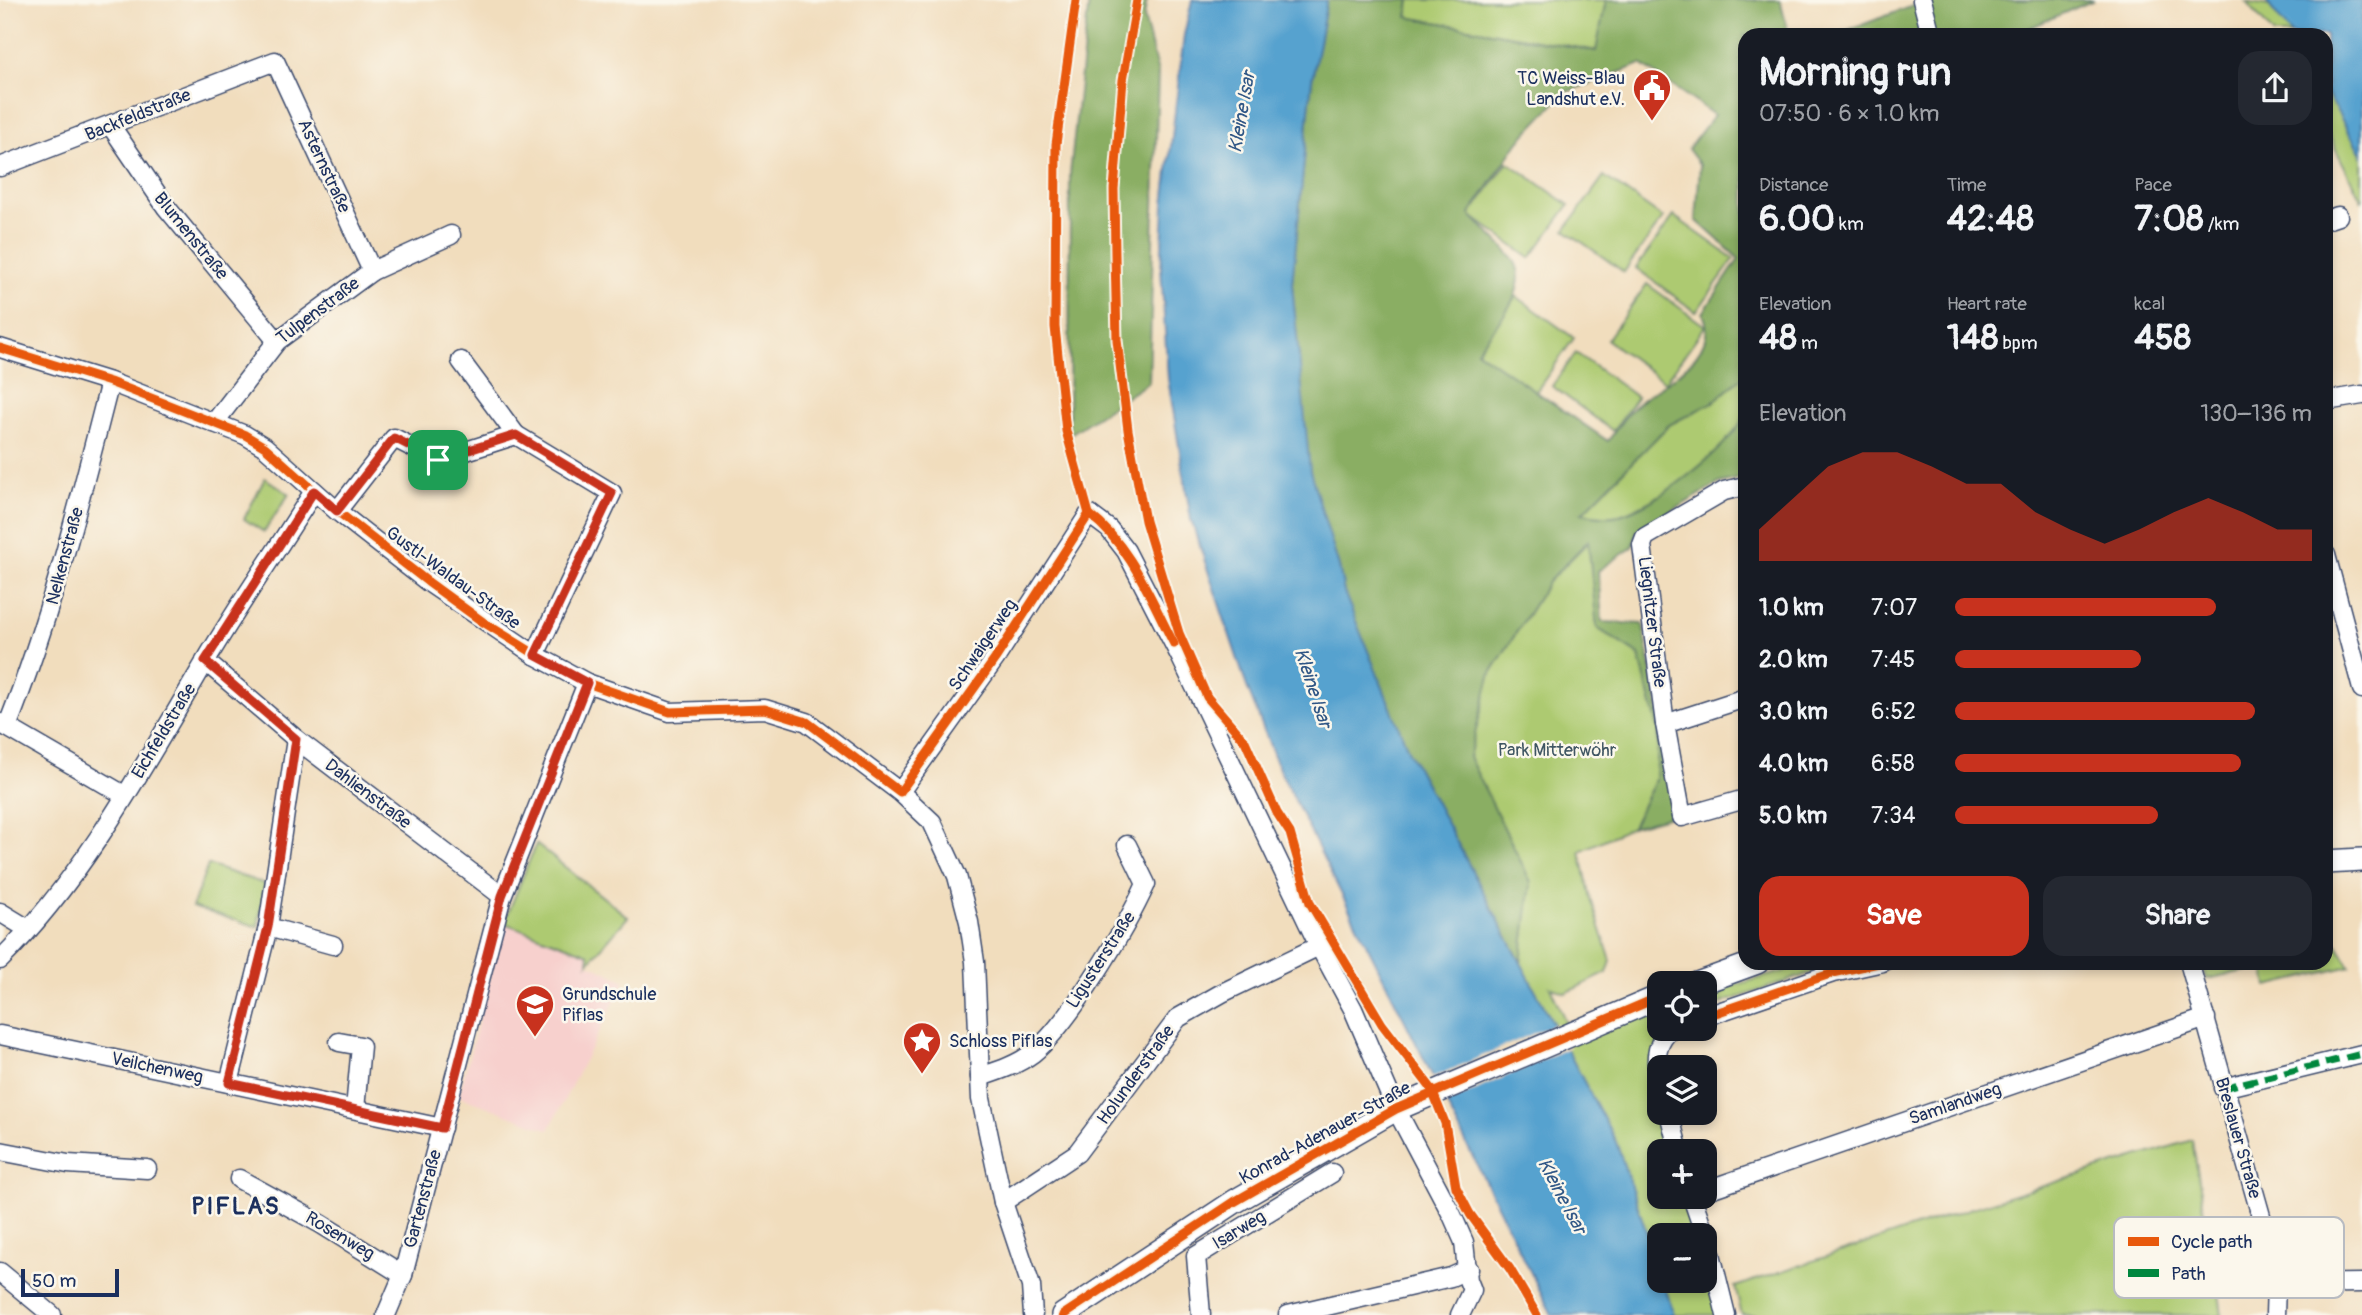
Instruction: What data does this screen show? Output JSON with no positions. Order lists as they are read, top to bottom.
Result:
{
  "streets": {
    "main road": ["Konrad-Adenauer-Straße"],
    "street": [
      "Backfeldstraße",
      "Asternstraße",
      "Blumenstraße",
      "Tulpenstraße",
      "Nelkenstraße",
      "Gustl-Waldau-Straße",
      "Liegnitzer Straße",
      "Schwaigerweg",
      "Eichfeldstraße",
      "Dahlienstraße",
      "Ligusterstraße",
      "Veilchenweg",
      "Holunderstraße",
      "Samlandweg",
      "Breslauer Straße",
      "Gartenstraße",
      "Isarweg",
      "Rosenweg"
    ]
  },
  "crossings": [
    ["Backfeldstraße", "Asternstraße"],
    ["Backfeldstraße", "Blumenstraße"],
    ["Asternstraße", "Tulpenstraße"],
    ["Blumenstraße", "Tulpenstraße"],
    ["Tulpenstraße", "Gustl-Waldau-Straße"],
    ["Nelkenstraße", "Gustl-Waldau-Straße"],
    ["Gustl-Waldau-Straße", "Schwaigerweg"],
    ["Gustl-Waldau-Straße", "Eichfeldstraße"],
    ["Gustl-Waldau-Straße", "Ligusterstraße"],
    ["Gustl-Waldau-Straße", "Holunderstraße"],
    ["Gustl-Waldau-Straße", "Gartenstraße"],
    ["Schwaigerweg", "Holunderstraße"],
    ["Eichfeldstraße", "Dahlienstraße"],
    ["Dahlienstraße", "Gartenstraße"],
    ["Veilchenweg", "Gartenstraße"],
    ["Samlandweg", "Breslauer Straße"],
    ["Gartenstraße", "Rosenweg"]
  ],
  "districts": ["PIFLAS"],
  "water": ["Kleine Isar"],
  "parks": ["Park Mitterwöhr"],
  "places": {
    "public building": ["TC Weiss-Blau Landshut e.V."],
    "school or university": ["Grundschule Piflas"],
    "place": ["Schloss Piflas"]
  },
  "legend": ["Cycle path", "Path"],
  "scale_bar": "50 m",
  "page": {
    "heading": ["Morning run", "07:50 · 6 × 1.0 km"],
    "stats": [
      ["Distance", "6.00 km"],
      ["Time", "42:48"],
      ["Pace", "7:08 /km"],
      ["Elevation", "48 m"],
      ["Heart rate", "148 bpm"],
      ["kcal", "458"]
    ],
    "chart": ["Elevation", "130–136 m"],
    "list": [
      {
        "name": "1.0 km",
        "note": "7:07"
      },
      {
        "name": "2.0 km",
        "note": "7:45"
      },
      {
        "name": "3.0 km",
        "note": "6:52"
      },
      {
        "name": "4.0 km",
        "note": "6:58"
      },
      {
        "name": "5.0 km",
        "note": "7:34"
      }
    ],
    "buttons": ["Save", "Share"],
    "map_buttons": ["+", "−"],
    "scale": "50 m"
  }
}
